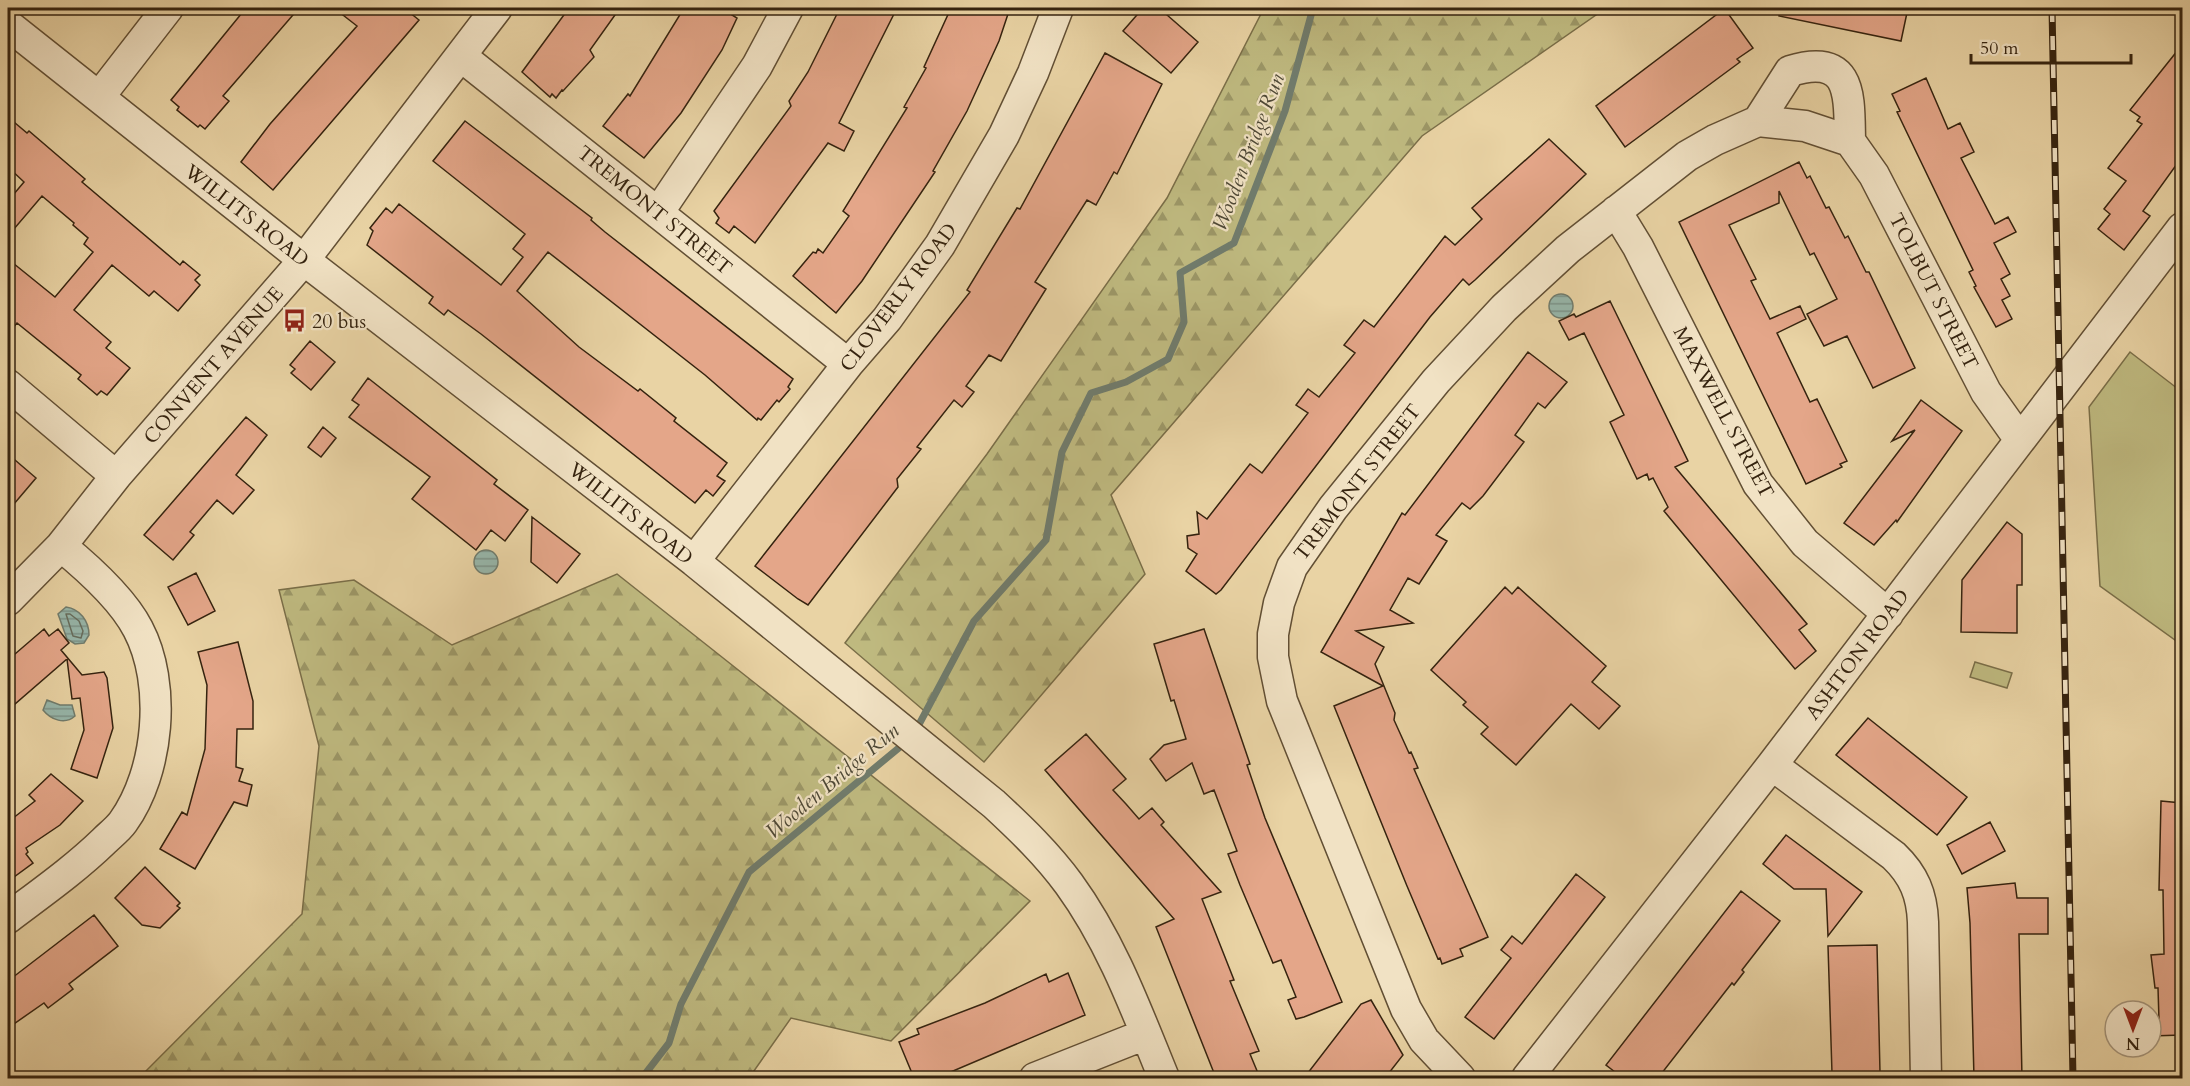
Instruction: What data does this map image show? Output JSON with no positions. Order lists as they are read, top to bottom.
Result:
{
  "streets": {
    "street": [
      "TREMONT STREET",
      "WILLITS ROAD",
      "TOLBUT STREET",
      "CLOVERLY ROAD",
      "CONVENT AVENUE",
      "MAXWELL STREET",
      "ASHTON ROAD"
    ]
  },
  "crossings": [
    ["TREMONT STREET", "CLOVERLY ROAD"],
    ["TREMONT STREET", "CONVENT AVENUE"],
    ["TREMONT STREET", "MAXWELL STREET"],
    ["WILLITS ROAD", "CLOVERLY ROAD"],
    ["WILLITS ROAD", "CONVENT AVENUE"],
    ["TOLBUT STREET", "ASHTON ROAD"],
    ["MAXWELL STREET", "ASHTON ROAD"]
  ],
  "water": ["Wooden Bridge Run"],
  "places": {
    "bus stop": ["20 bus"]
  },
  "scale_bar": "50 m",
  "north": "bottom"
}
